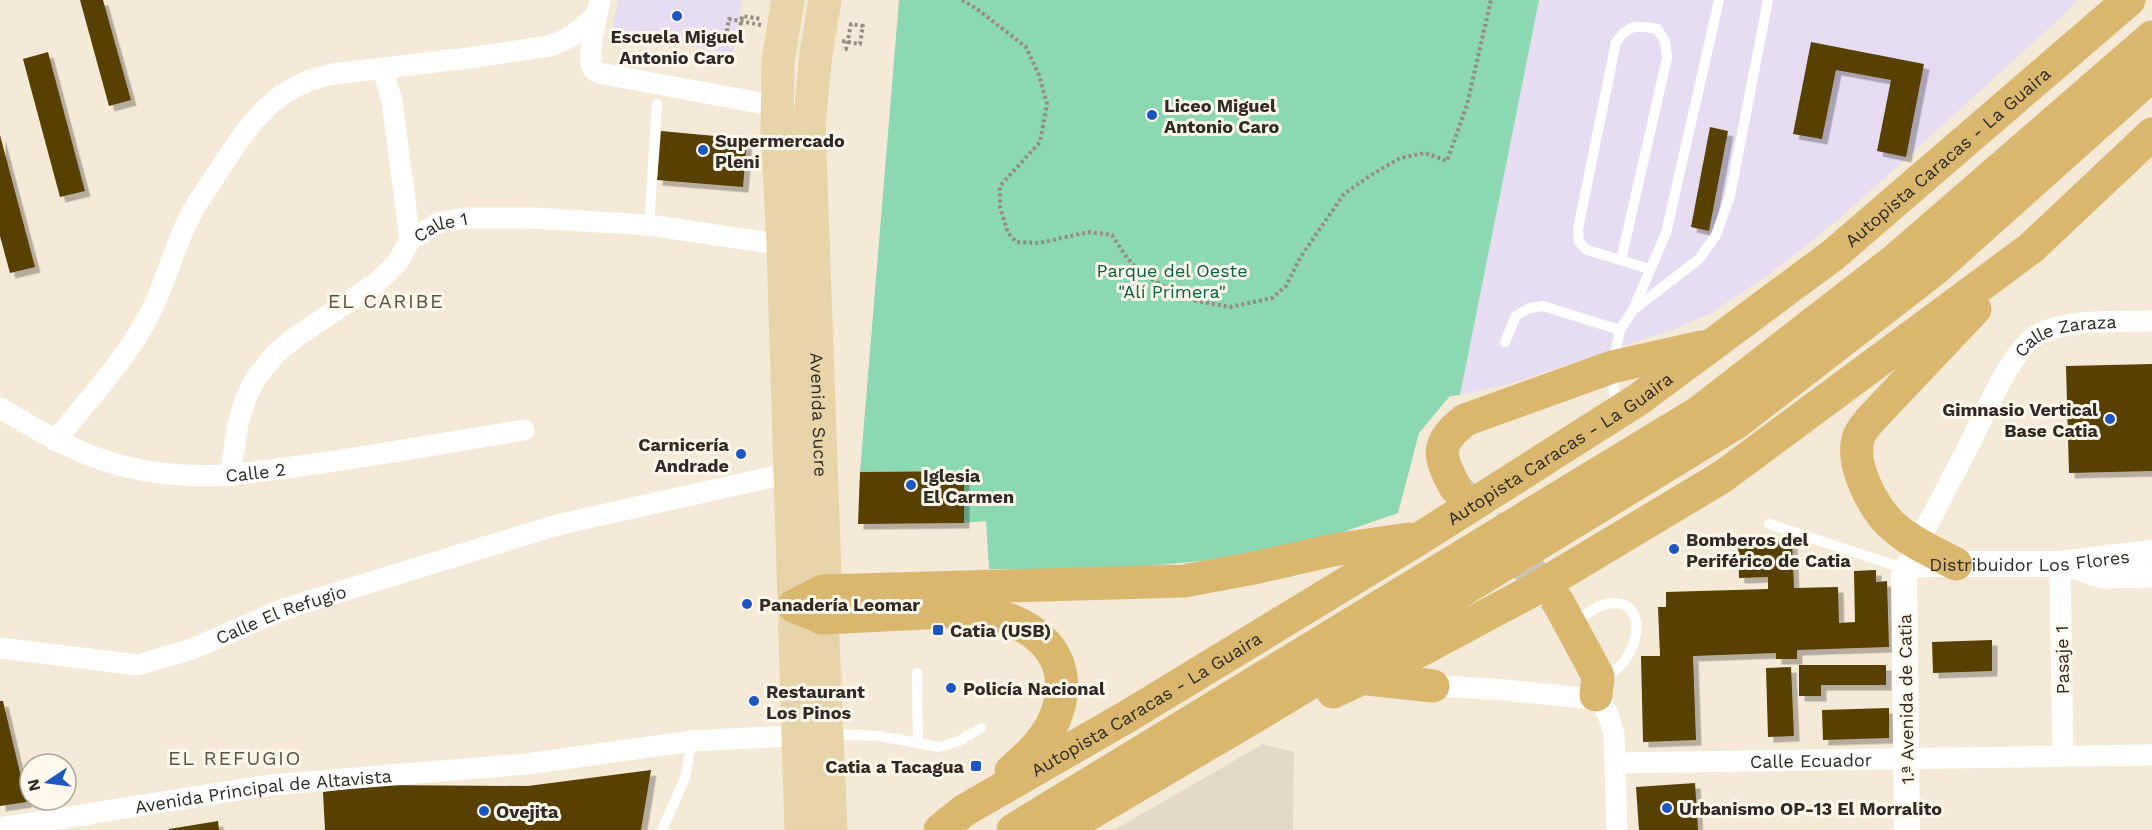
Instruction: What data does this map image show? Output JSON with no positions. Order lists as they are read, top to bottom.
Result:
{
  "streets": {
    "highway": ["Autopista Caracas - La Guaira"],
    "main road": ["Avenida Sucre"],
    "street": [
      "Calle 1",
      "Calle Zaraza",
      "Calle 2",
      "Distribuidor Los Flores",
      "Calle El Refugio",
      "Pasaje 1",
      "1.ª Avenida de Catia",
      "Calle Ecuador",
      "Avenida Principal de Altavista"
    ]
  },
  "crossings": [
    ["Calle 1", "Avenida Sucre"],
    ["Calle 1", "Calle 2"],
    ["Calle Zaraza", "1.ª Avenida de Catia"],
    ["Avenida Sucre", "Calle El Refugio"],
    ["Avenida Sucre", "Avenida Principal de Altavista"],
    ["Distribuidor Los Flores", "Pasaje 1"],
    ["Pasaje 1", "Calle Ecuador"],
    ["1.ª Avenida de Catia", "Calle Ecuador"]
  ],
  "districts": ["EL CARIBE", "EL REFUGIO"],
  "parks": ["Parque del Oeste \"Alí Primera\""],
  "places": {
    "other": [
      "Escuela Miguel Antonio Caro",
      "Liceo Miguel Antonio Caro",
      "Supermercado Pleni",
      "Gimnasio Vertical Base Catia",
      "Carnicería Andrade",
      "Iglesia El Carmen",
      "Bomberos del Periférico de Catia",
      "Panadería Leomar",
      "Policía Nacional",
      "Restaurant Los Pinos",
      "Urbanismo OP-13 El Morralito",
      "Ovejita"
    ],
    "transit": ["Catia (USB)", "Catia a Tacagua"]
  },
  "north": "left"
}
